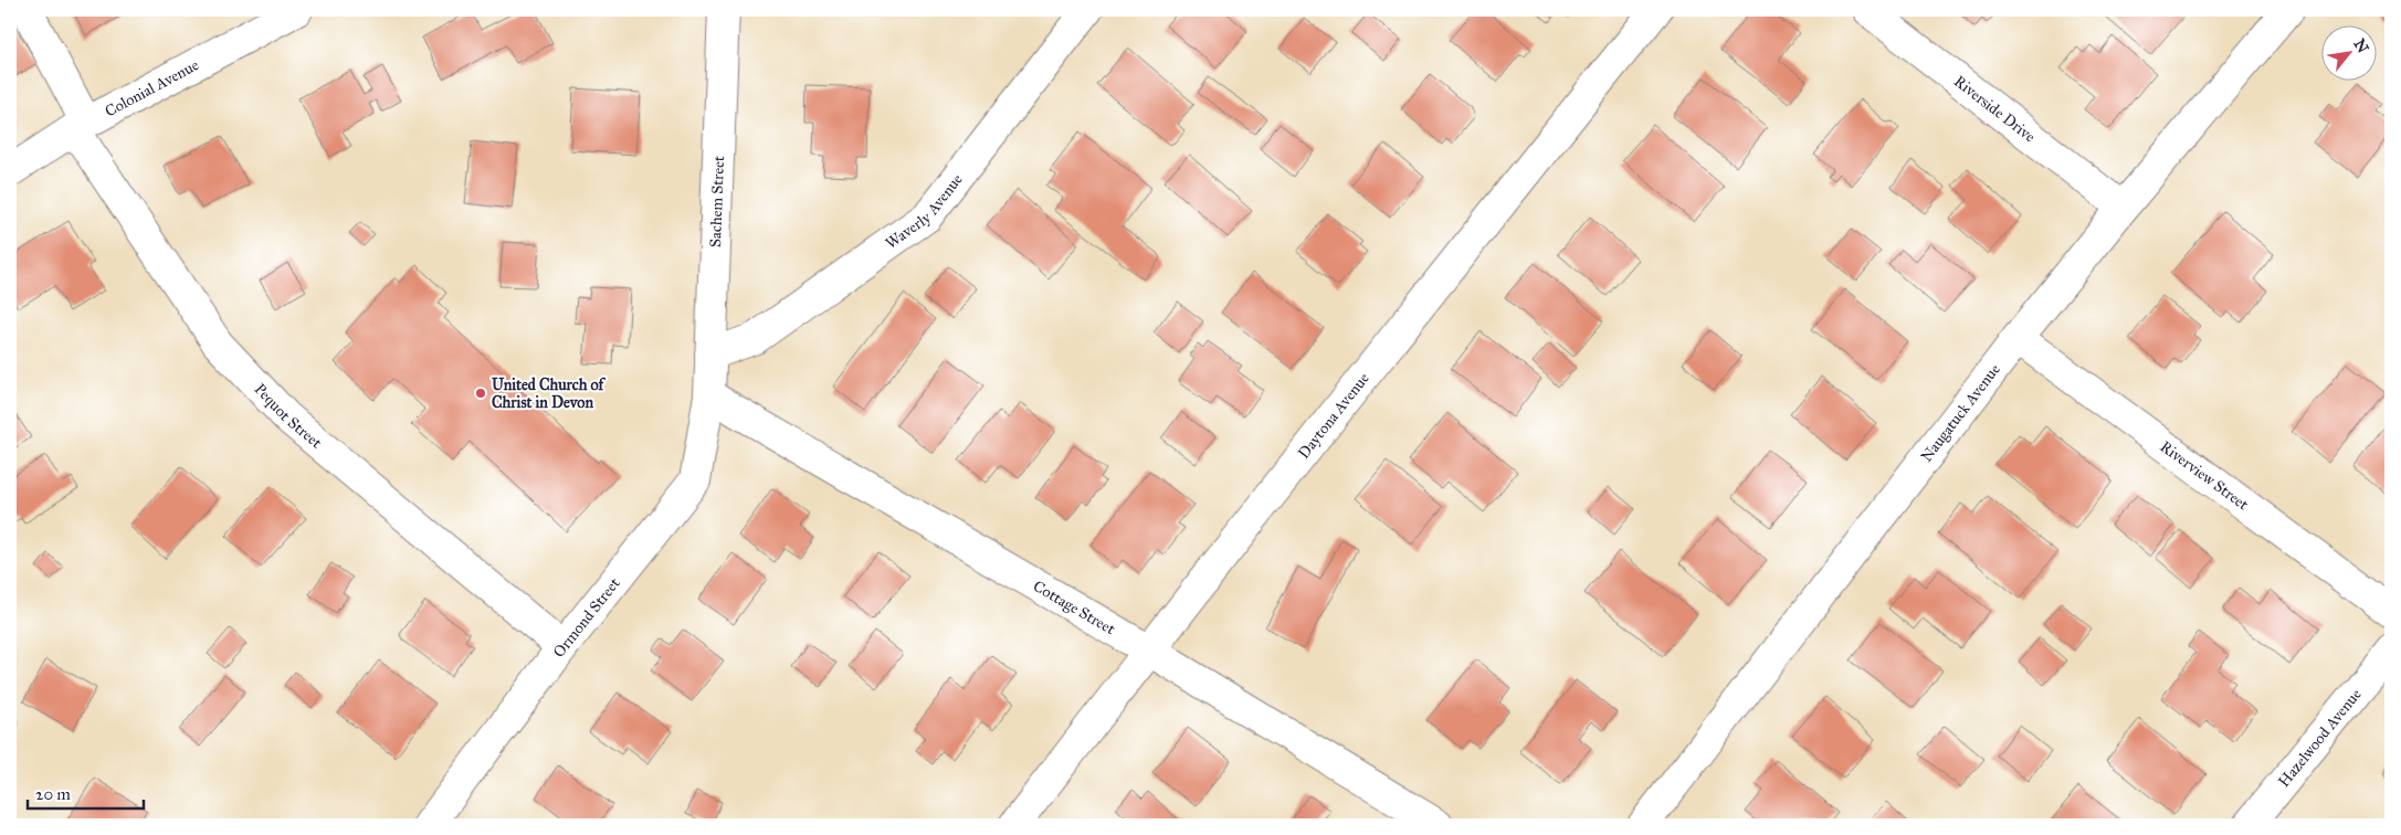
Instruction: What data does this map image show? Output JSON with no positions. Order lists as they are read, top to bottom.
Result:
{
  "streets": {
    "street": [
      "Colonial Avenue",
      "Riverside Drive",
      "Sachem Street",
      "Waverly Avenue",
      "Naugatuck Avenue",
      "Pequot Street",
      "Daytona Avenue",
      "Riverview Street",
      "Cottage Street",
      "Ormond Street",
      "Hazelwood Avenue"
    ]
  },
  "crossings": [
    ["Colonial Avenue", "Pequot Street"],
    ["Riverside Drive", "Naugatuck Avenue"],
    ["Sachem Street", "Waverly Avenue"],
    ["Sachem Street", "Cottage Street"],
    ["Sachem Street", "Ormond Street"],
    ["Naugatuck Avenue", "Riverview Street"],
    ["Pequot Street", "Ormond Street"],
    ["Daytona Avenue", "Cottage Street"],
    ["Cottage Street", "Ormond Street"]
  ],
  "places": ["United Church of Christ in Devon"],
  "scale_bar": "20 m",
  "north": "top right"
}
